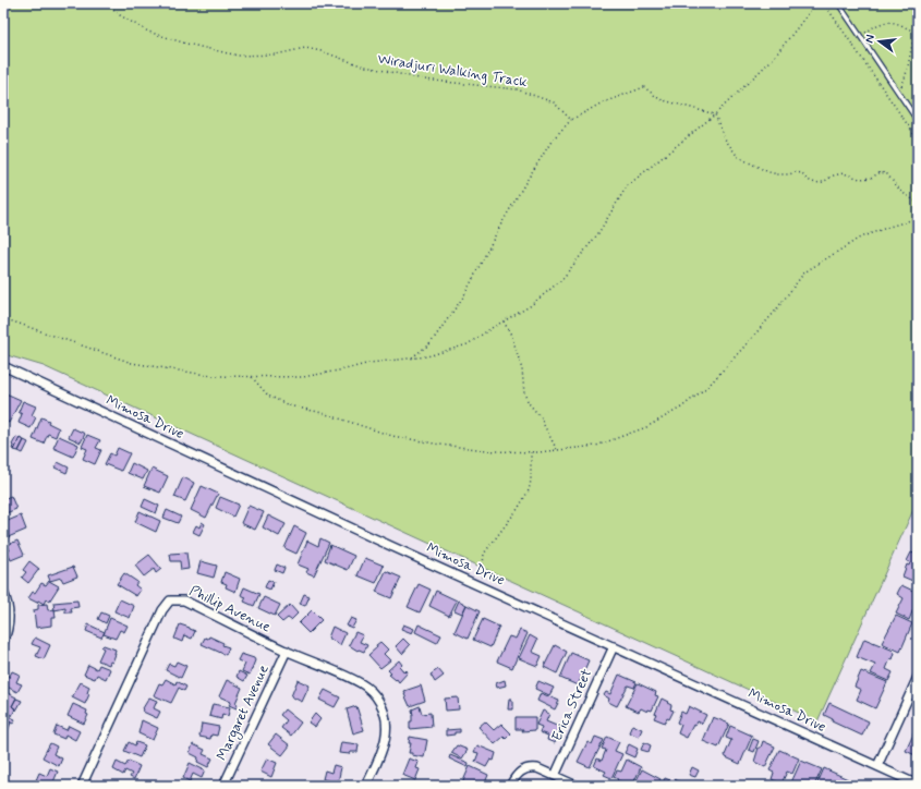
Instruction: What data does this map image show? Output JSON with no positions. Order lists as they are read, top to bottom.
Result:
{
  "streets": {
    "street": [
      "Mimosa Drive",
      "Phillip Avenue",
      "Erica Street",
      "Margaret Avenue"
    ],
    "path": ["Wiradjuri Walking Track"]
  },
  "crossings": [
    ["Mimosa Drive", "Erica Street"],
    ["Phillip Avenue", "Margaret Avenue"]
  ],
  "north": "left"
}
